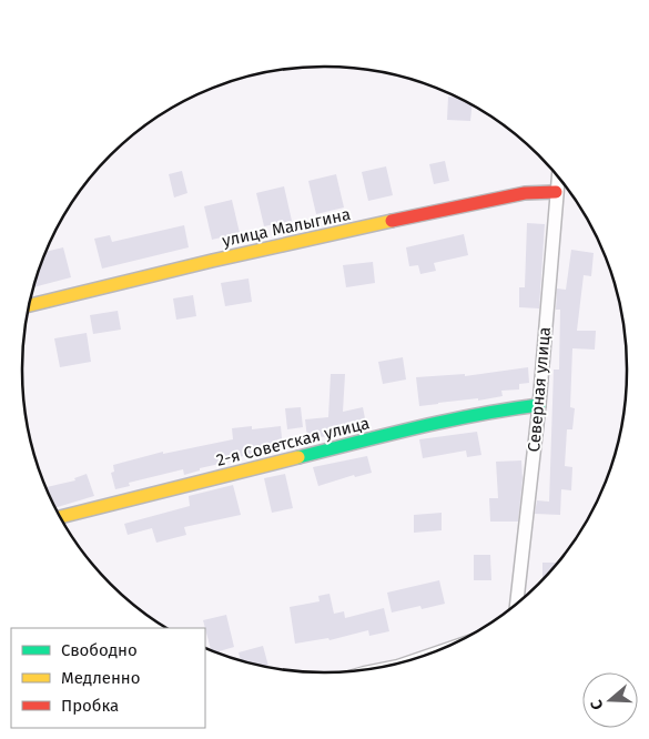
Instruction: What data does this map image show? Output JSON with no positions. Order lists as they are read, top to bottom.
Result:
{
  "streets": {
    "street": ["улица Малыгина", "Северная улица", "2-я Советская улица"]
  },
  "crossings": [
    ["улица Малыгина", "Северная улица"],
    ["Северная улица", "2-я Советская улица"]
  ],
  "legend": ["Свободно", "Медленно", "Пробка"],
  "north": "left"
}
